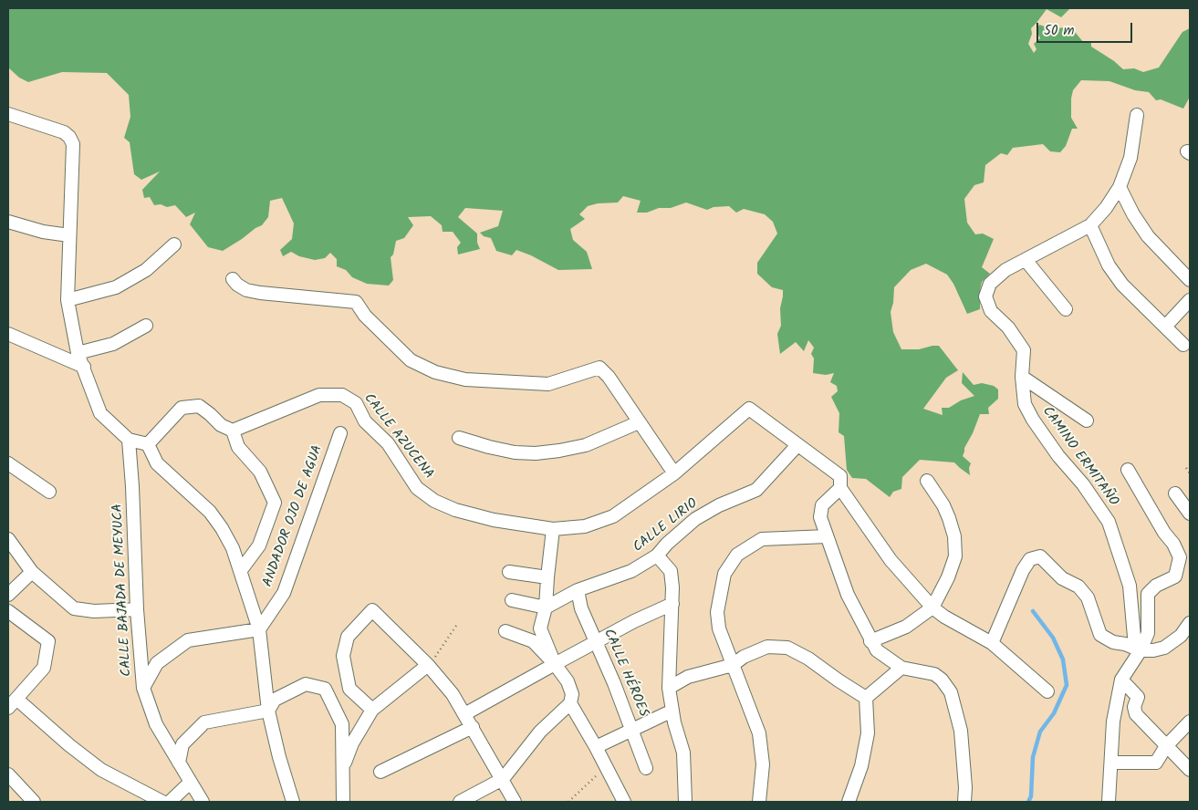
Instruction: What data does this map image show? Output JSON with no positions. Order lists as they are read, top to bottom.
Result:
{
  "streets": {
    "street": [
      "CALLE AZUCENA",
      "CAMINO ERMITAÑO",
      "ANDADOR OJO DE AGUA",
      "CALLE LIRIO",
      "CALLE BAJADA DE MEYUCA",
      "CALLE HÉROES"
    ]
  },
  "crossings": [
    ["CALLE AZUCENA", "CALLE LIRIO"],
    ["CALLE LIRIO", "CALLE HÉROES"]
  ],
  "scale_bar": "50 m"
}
